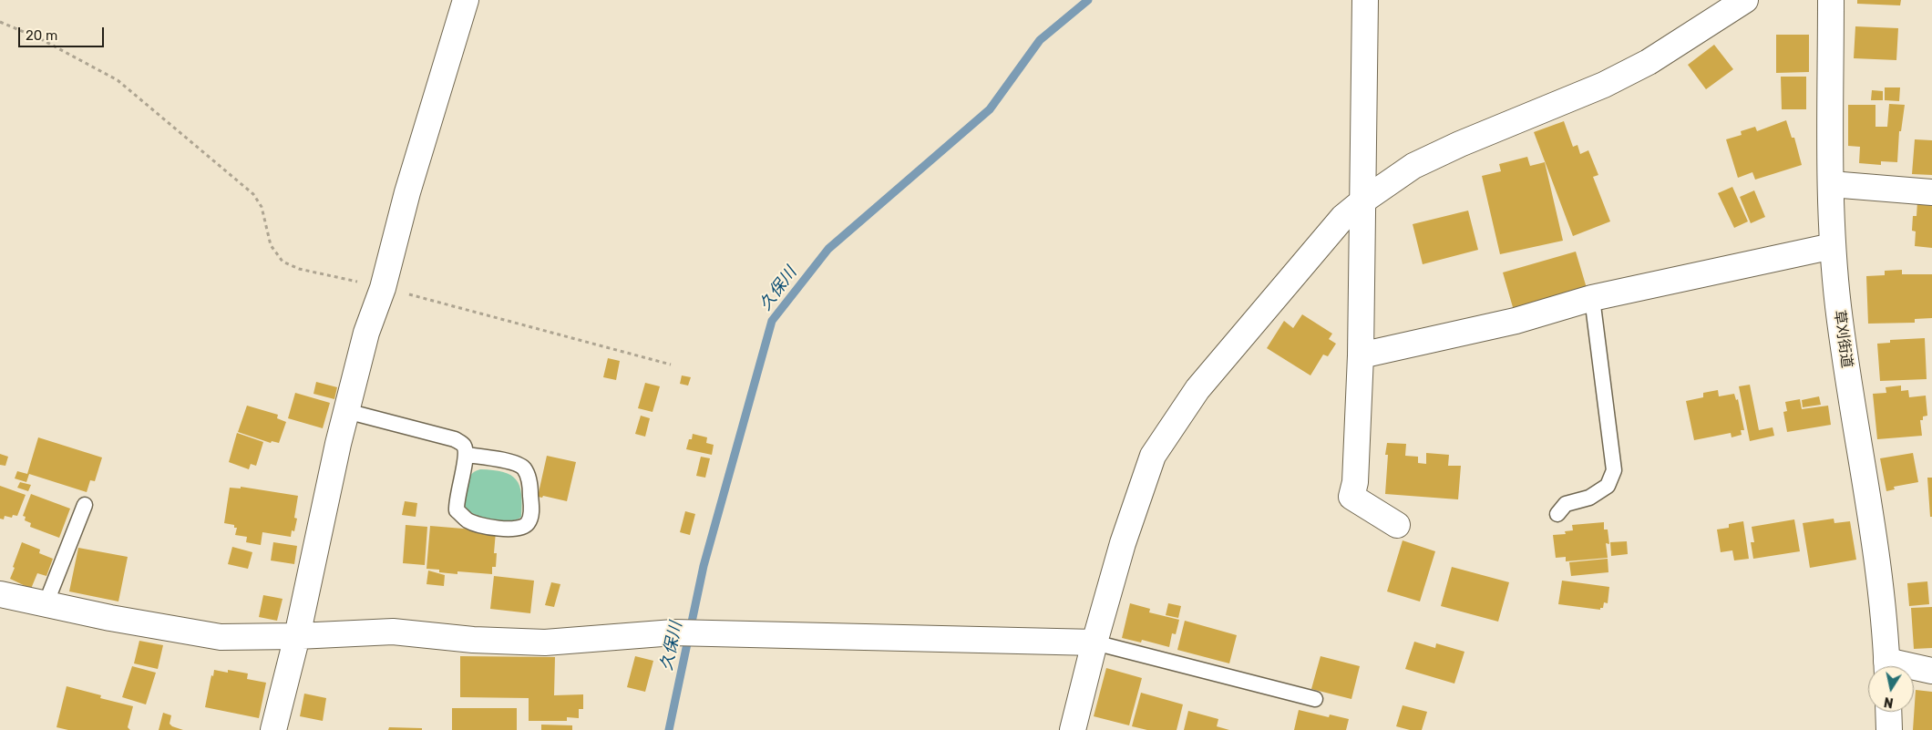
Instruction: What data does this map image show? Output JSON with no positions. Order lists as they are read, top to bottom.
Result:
{
  "streets": {
    "street": ["草刈街道"]
  },
  "water": ["久保川"],
  "scale_bar": "20 m",
  "north": "bottom"
}
